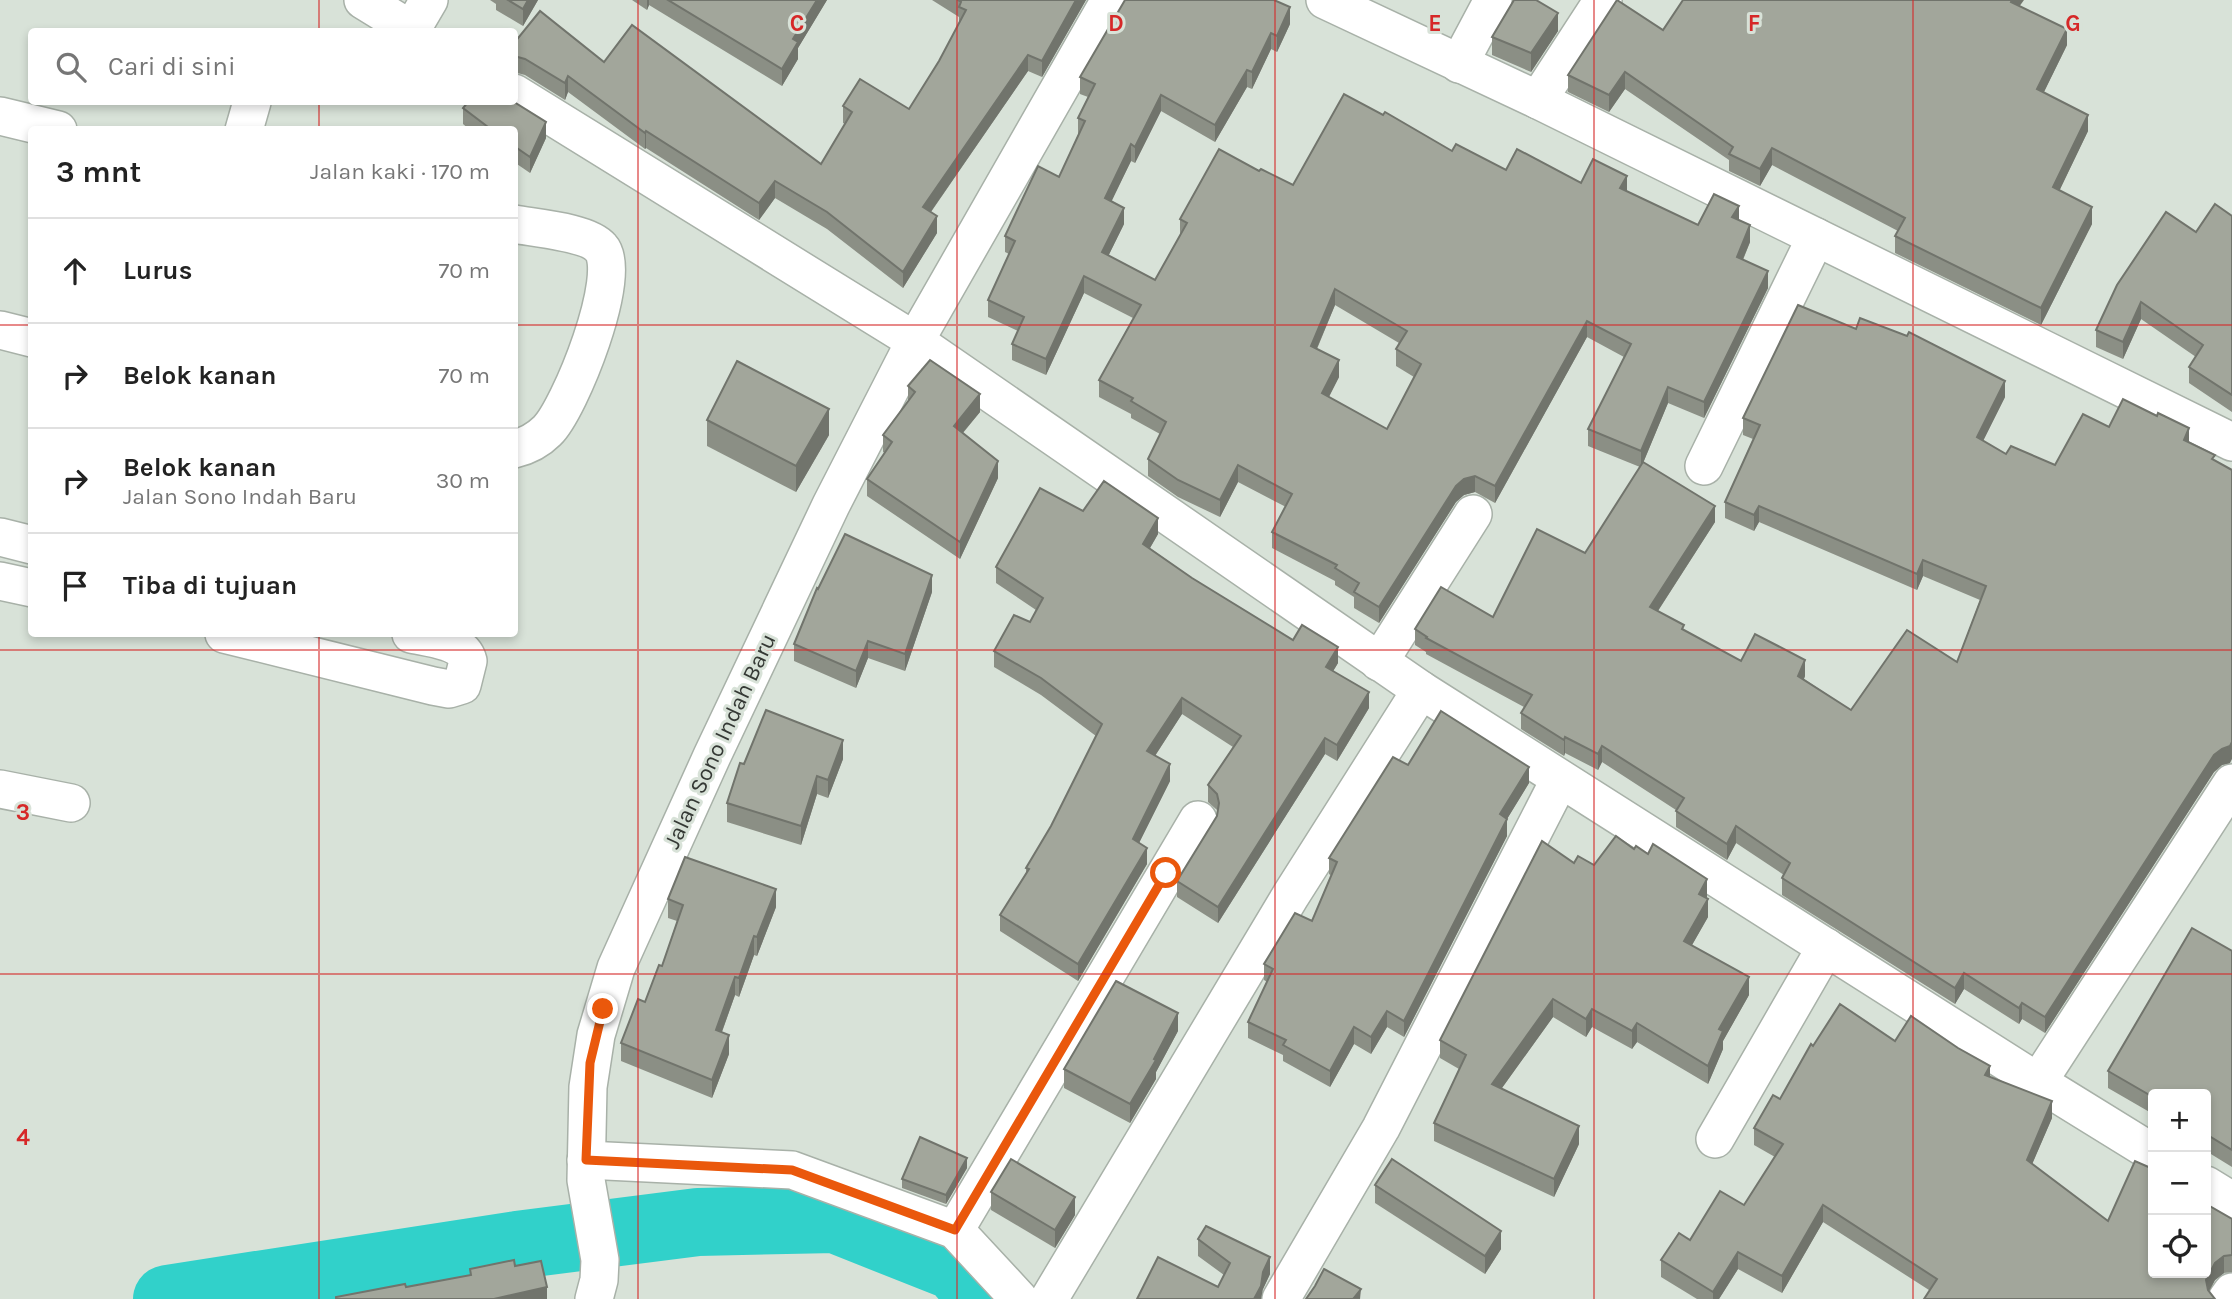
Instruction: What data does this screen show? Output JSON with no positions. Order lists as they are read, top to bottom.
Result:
{
  "streets": {
    "street": ["Jalan Sono Indah Baru"]
  },
  "page": {
    "search": "Cari di sini",
    "heading": ["3 mnt", "Jalan kaki · 170 m"],
    "list": [
      ["Lurus", "70 m"],
      ["Belok kanan", "70 m"],
      ["Belok kanan", "Jalan Sono Indah Baru", "30 m"],
      "Tiba di tujuan"
    ],
    "map_buttons": ["+", "−"]
  },
  "grid": {
    "columns": [
      "C",
      "D",
      "E",
      "F",
      "G"
    ],
    "rows": ["3", "4"]
  }
}
